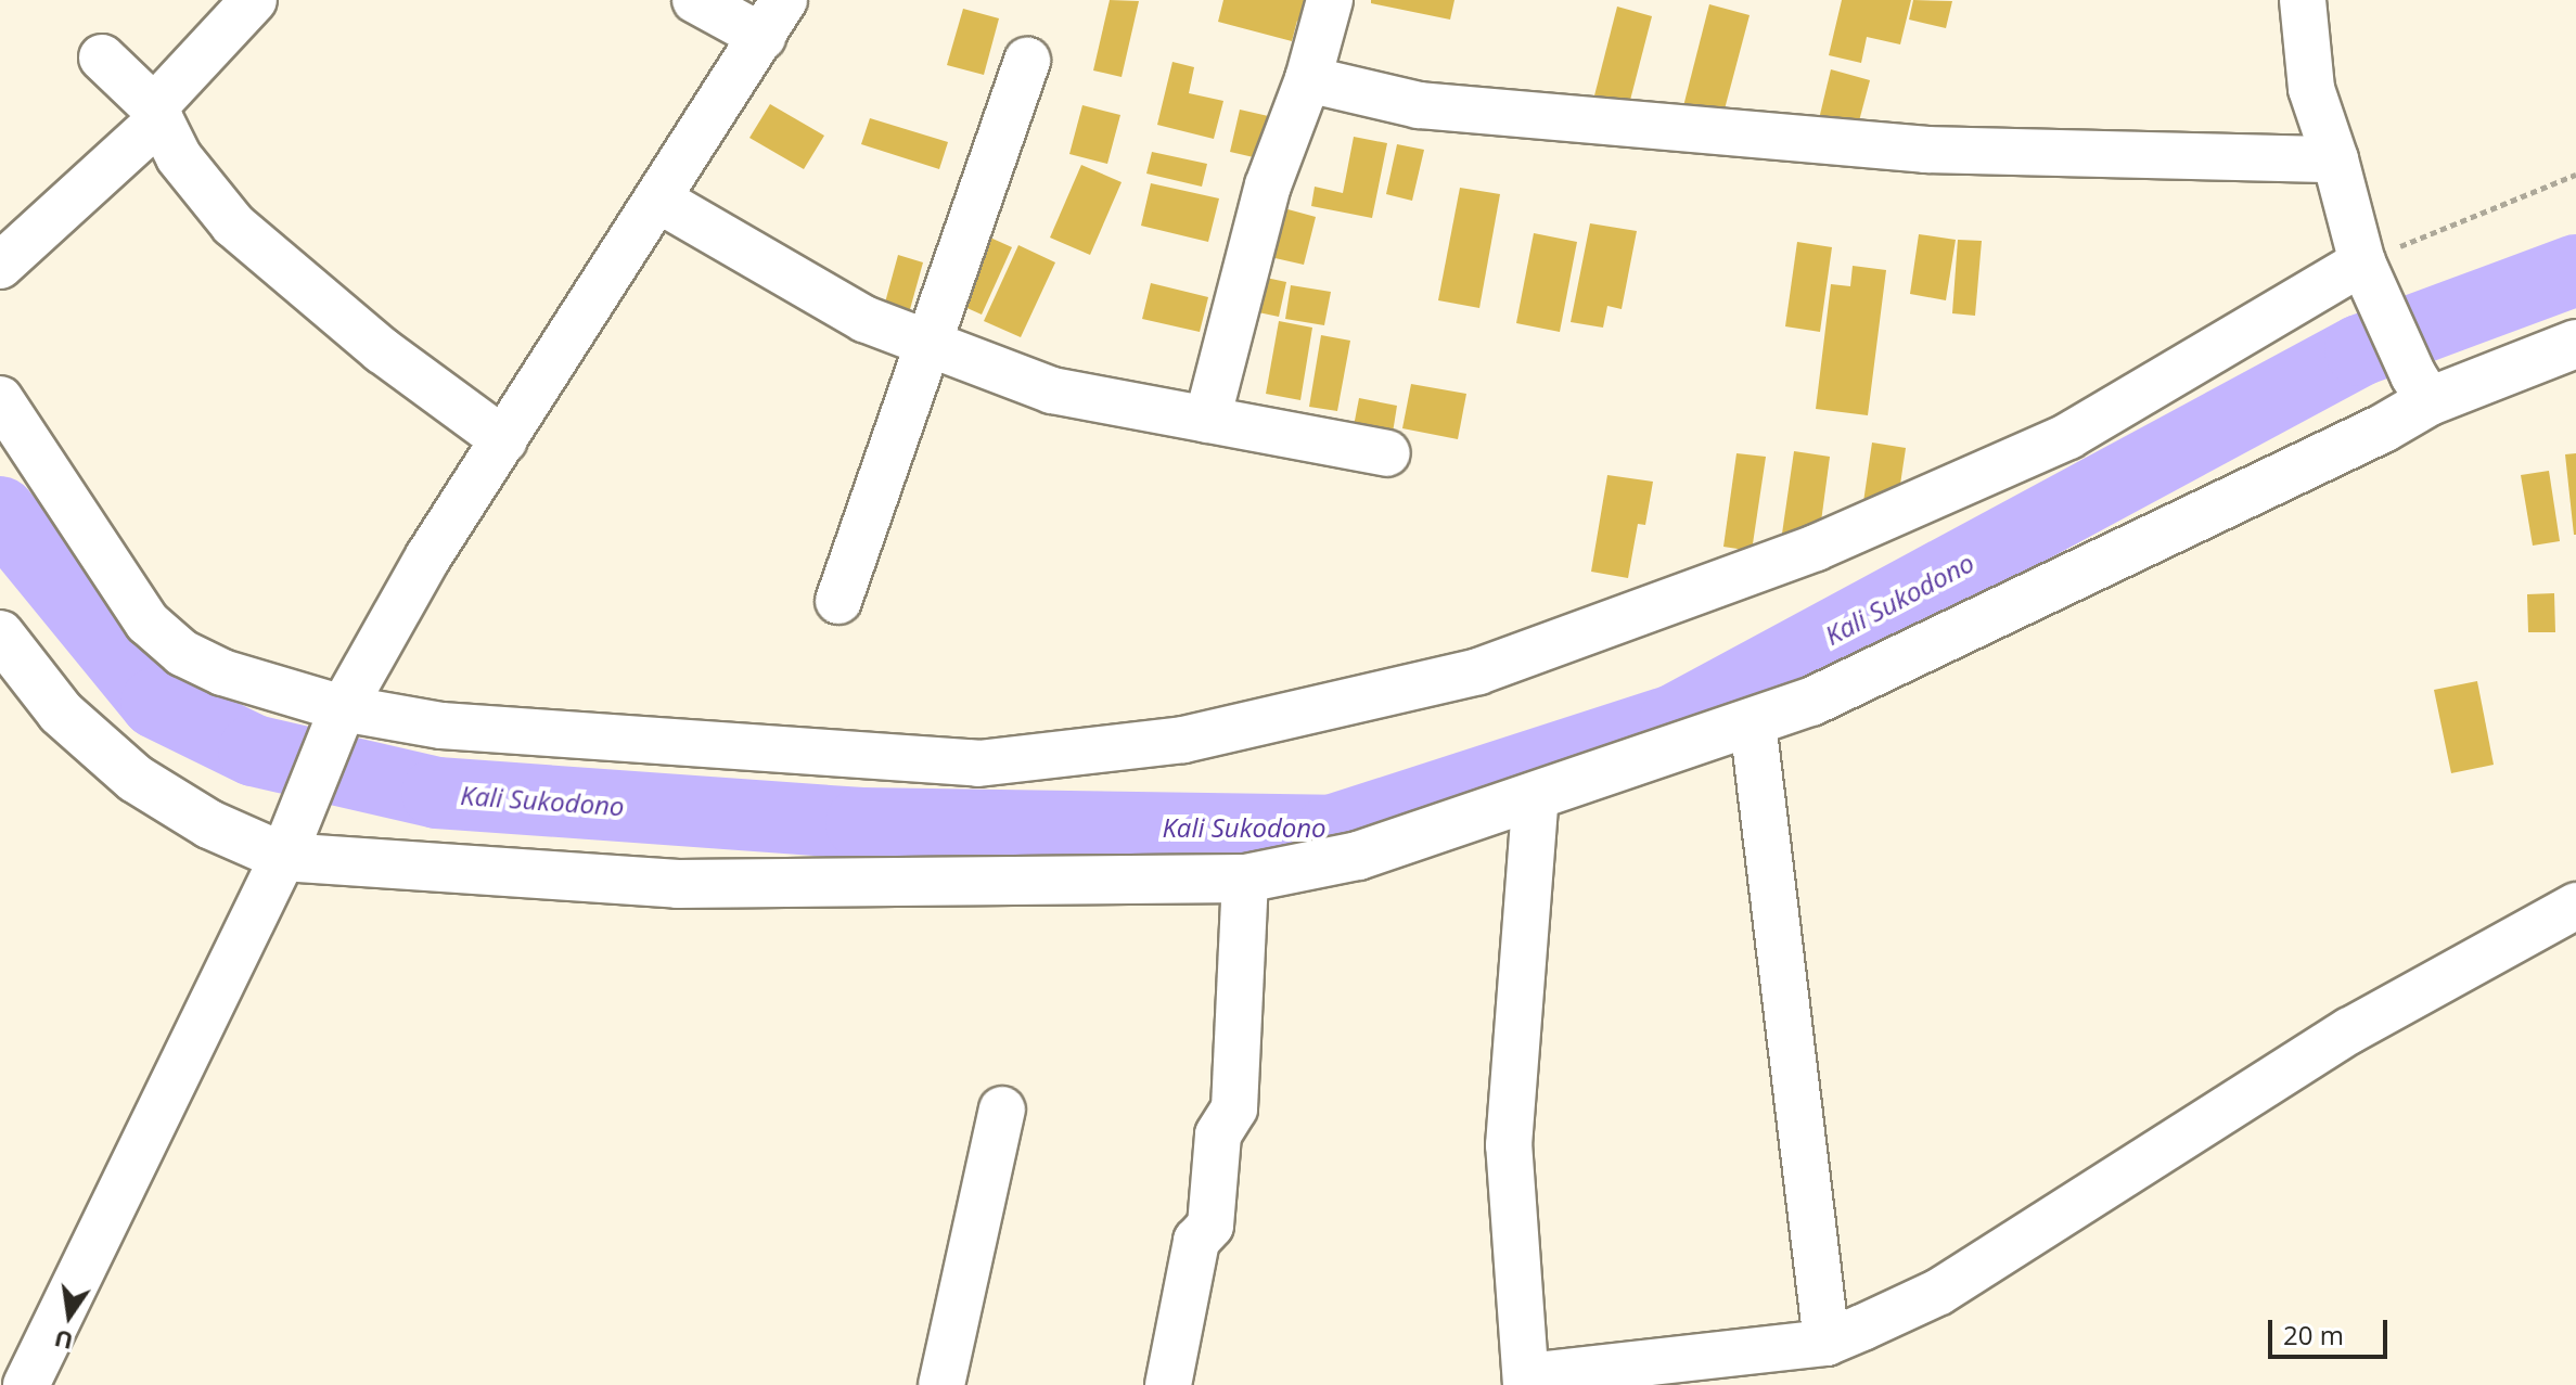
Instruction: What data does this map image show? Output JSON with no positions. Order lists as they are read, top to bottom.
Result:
{
  "water": ["Kali Sukodono"],
  "scale_bar": "20 m",
  "north": "bottom"
}
